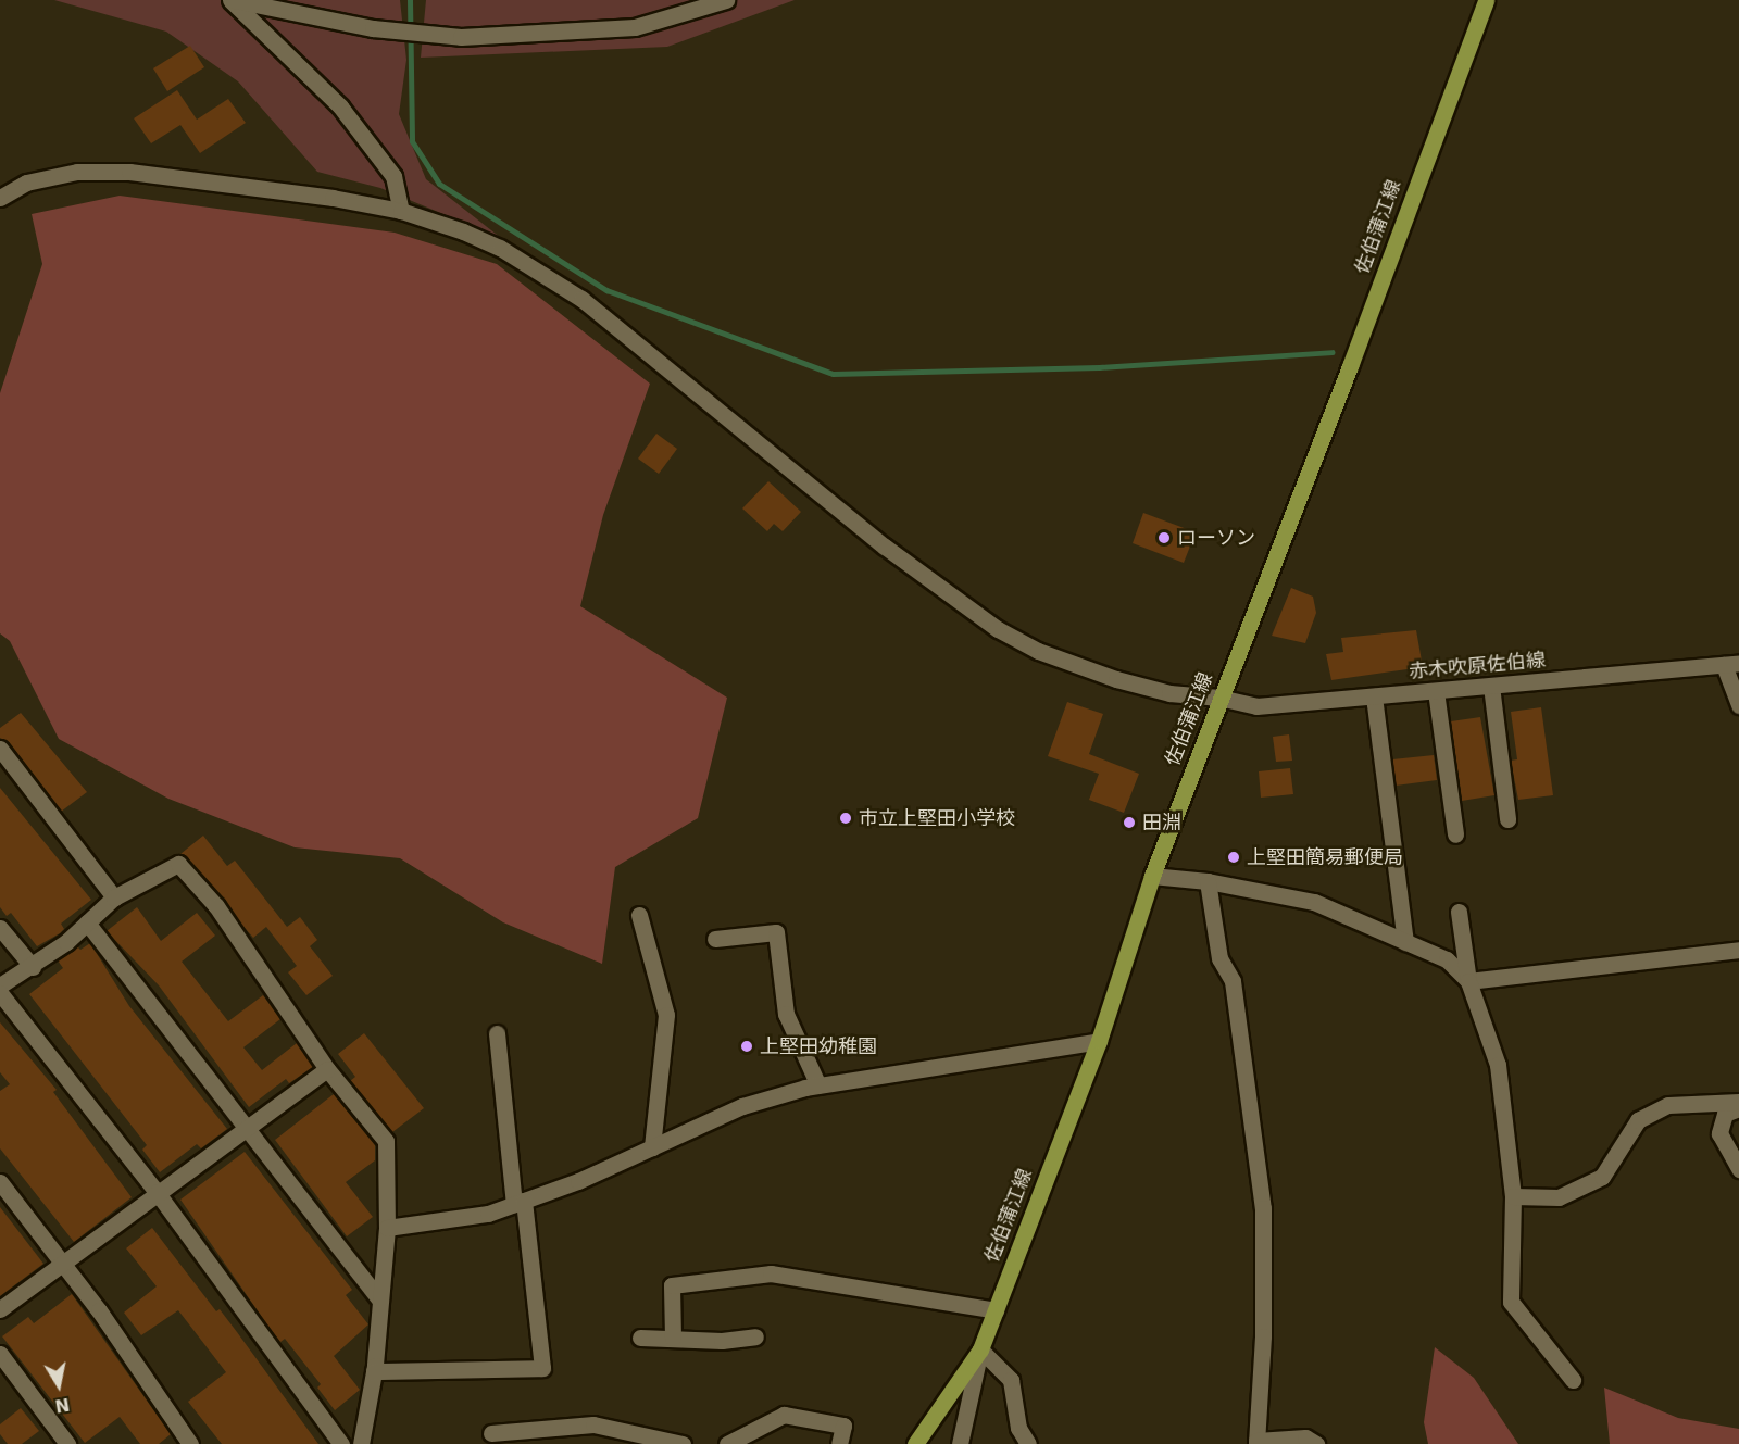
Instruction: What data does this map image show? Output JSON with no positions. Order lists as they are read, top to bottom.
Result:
{
  "streets": {
    "main road": ["佐伯蒲江線"],
    "street": ["赤木吹原佐伯線"]
  },
  "crossings": [
    ["佐伯蒲江線", "赤木吹原佐伯線"]
  ],
  "places": [
    "ローソン",
    "市立上堅田小学校",
    "田淵",
    "上堅田簡易郵便局",
    "上堅田幼稚園"
  ],
  "north": "bottom"
}
